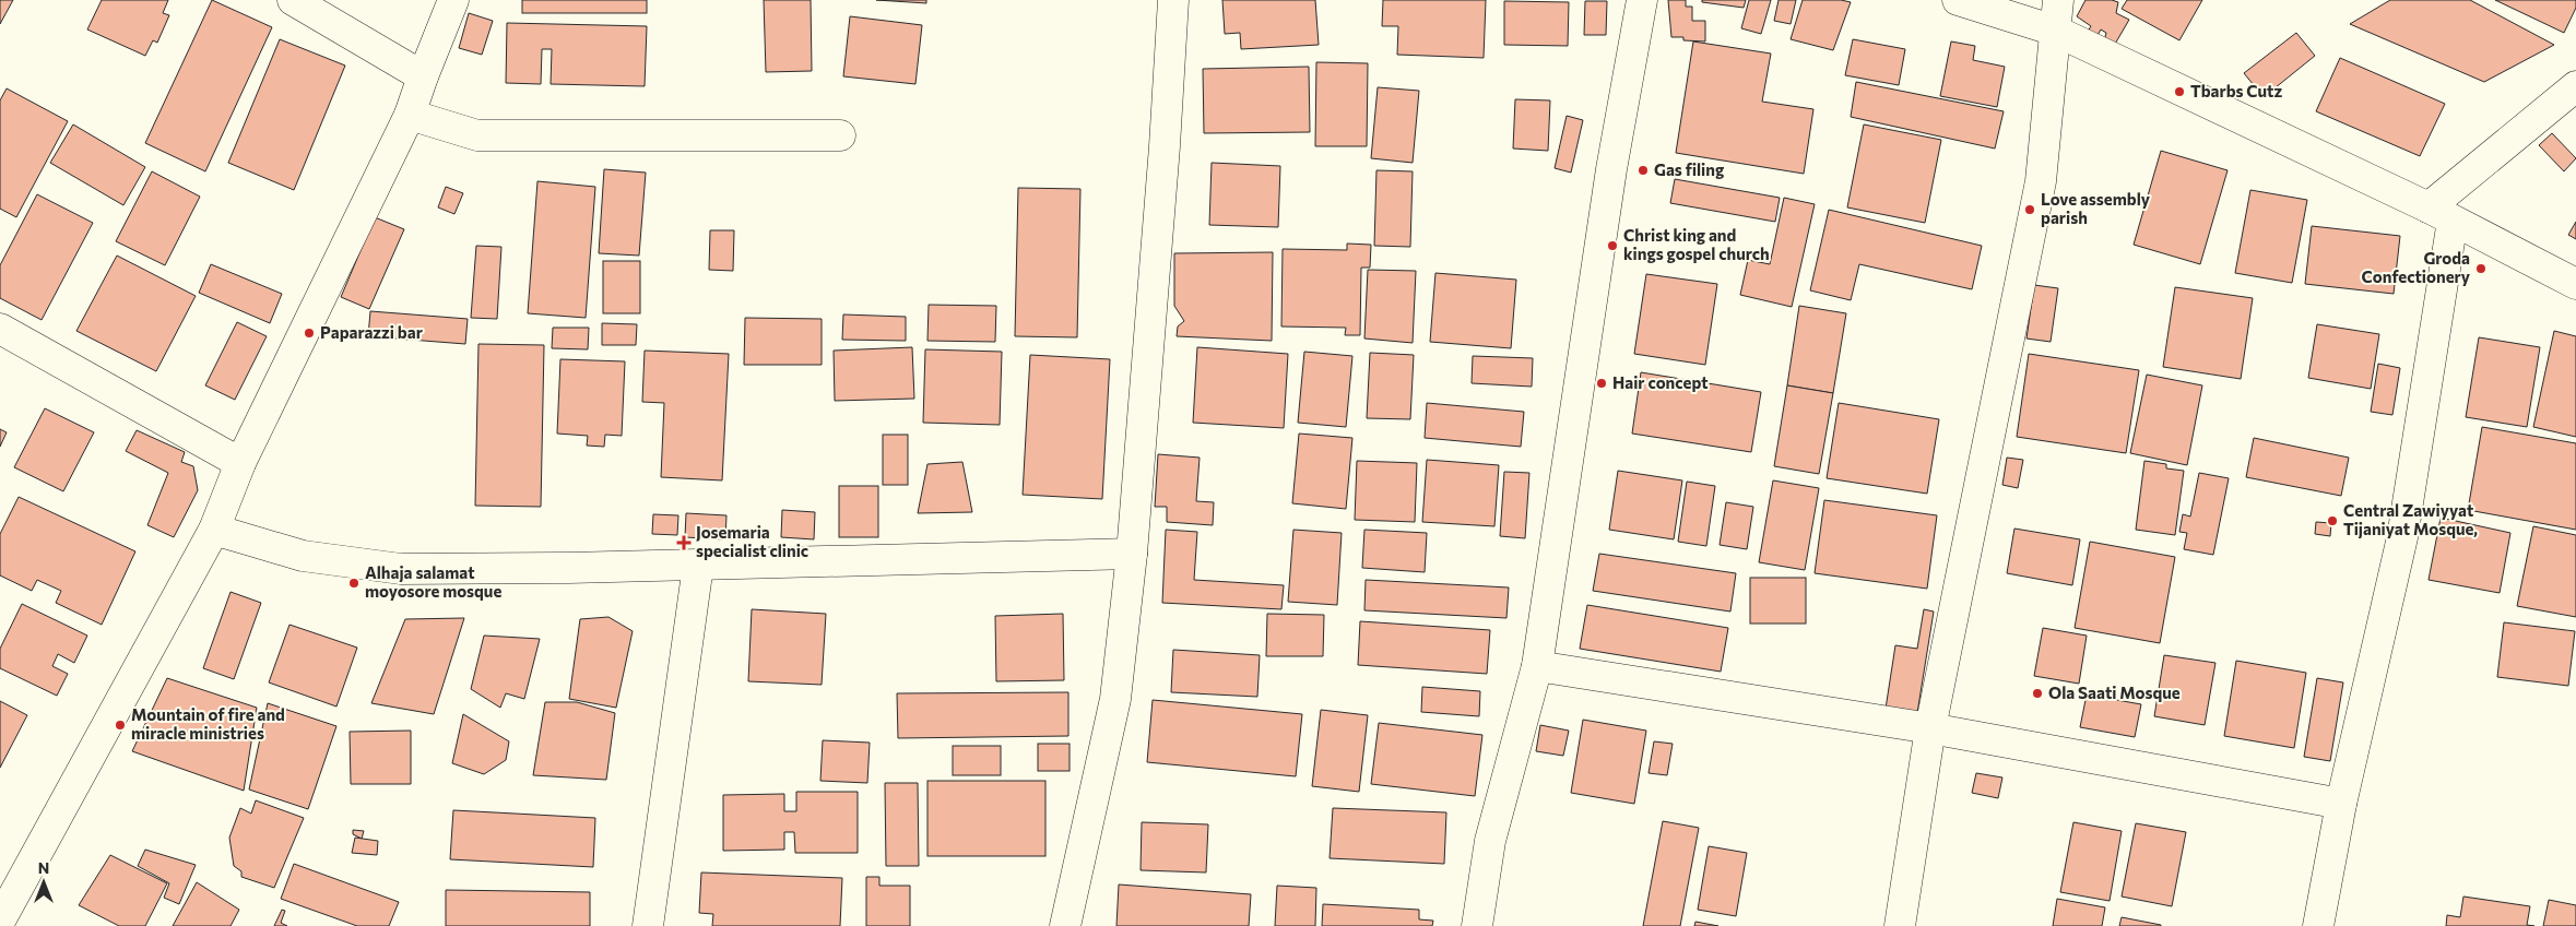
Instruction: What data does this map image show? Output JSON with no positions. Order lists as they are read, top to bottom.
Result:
{
  "places": {
    "other": [
      "Tbarbs Cutz",
      "Gas filing",
      "Love assembly parish",
      "Christ king and kings gospel church",
      "Groda Confectionery",
      "Paparazzi bar",
      "Hair concept",
      "Central Zawiyyat Tijaniyat Mosque,",
      "Alhaja salamat moyosore mosque",
      "Ola Saati Mosque",
      "Mountain of fire and miracle ministries"
    ],
    "health": ["Josemaria specialist clinic"]
  },
  "north": "top"
}
